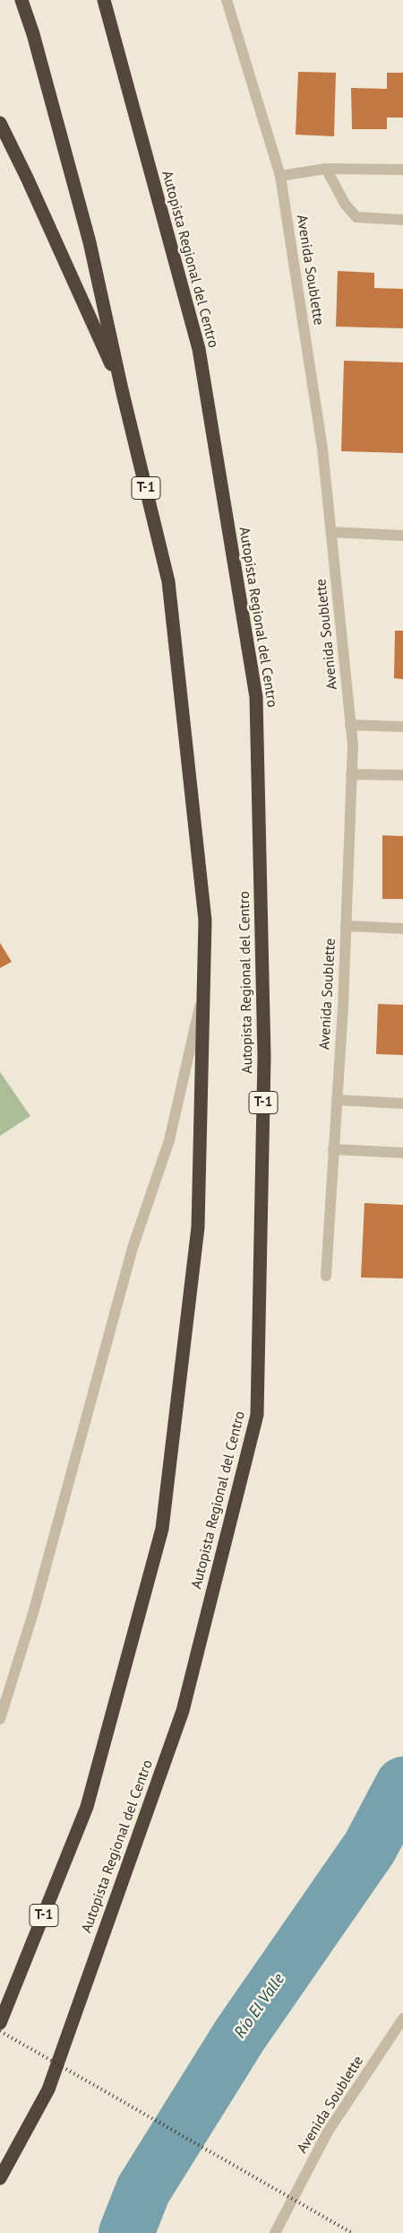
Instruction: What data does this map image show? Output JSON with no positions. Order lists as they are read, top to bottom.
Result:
{
  "streets": {
    "highway": ["Autopista Regional del Centro", "T-1"],
    "street": ["Avenida Soublette"]
  },
  "water": ["Río El Valle"]
}
